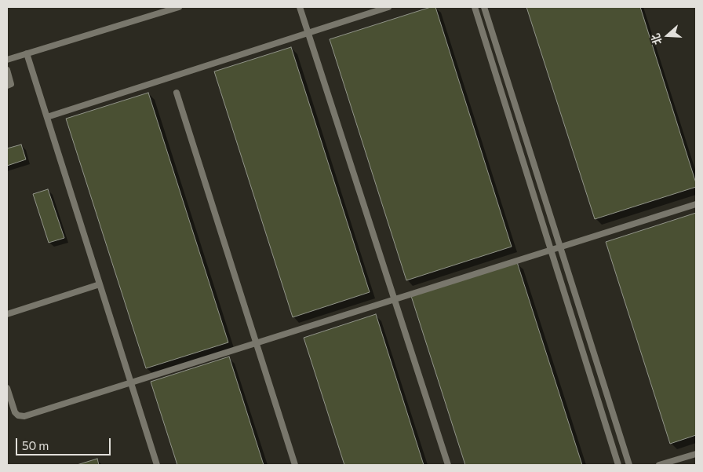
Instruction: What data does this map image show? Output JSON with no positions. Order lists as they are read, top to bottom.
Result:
{
  "scale_bar": "50 m",
  "north": "left"
}
